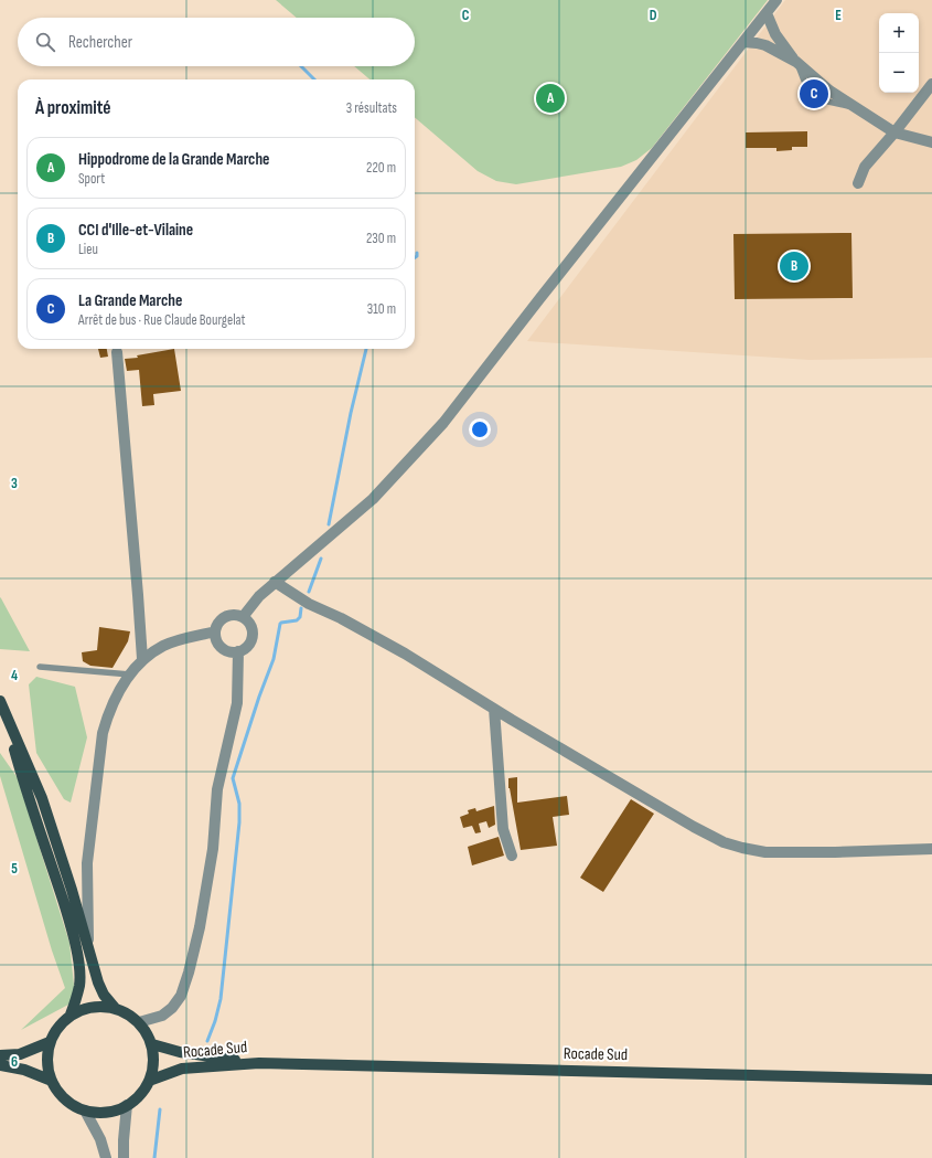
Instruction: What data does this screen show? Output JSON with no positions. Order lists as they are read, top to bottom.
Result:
{
  "streets": {
    "main road": ["Rocade Sud"]
  },
  "page": {
    "map_buttons": ["+", "−"],
    "search": "Rechercher",
    "pins": ["C", "A", "B"],
    "heading": ["À proximité", "3 résultats"],
    "list": [
      {
        "mark": "A",
        "name": "Hippodrome de la Grande Marche",
        "note": "Sport",
        "value": "220 m"
      },
      {
        "mark": "B",
        "name": "CCI d'Ille-et-Vilaine",
        "note": "Lieu",
        "value": "230 m"
      },
      {
        "mark": "C",
        "name": "La Grande Marche",
        "note": "Arrêt de bus · Rue Claude Bourgelat",
        "value": "310 m"
      }
    ]
  },
  "grid": {
    "columns": ["C", "D", "E"],
    "rows": [
      "3",
      "4",
      "5",
      "6"
    ]
  }
}
